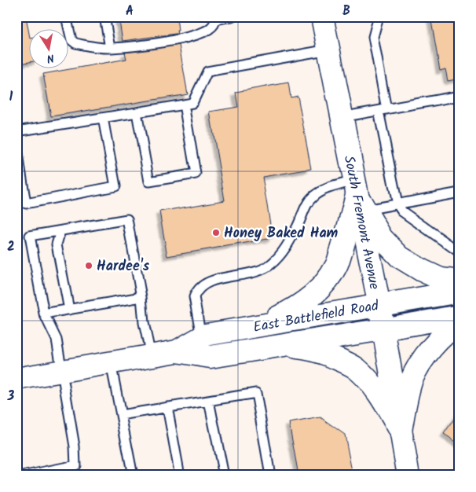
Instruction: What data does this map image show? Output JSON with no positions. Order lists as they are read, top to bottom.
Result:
{
  "streets": {
    "main road": ["South Fremont Avenue", "East Battlefield Road"]
  },
  "crossings": [
    ["South Fremont Avenue", "East Battlefield Road"]
  ],
  "places": ["Honey Baked Ham", "Hardee's"],
  "north": "bottom",
  "grid": {
    "columns": ["A", "B"],
    "rows": ["1", "2", "3"]
  }
}
